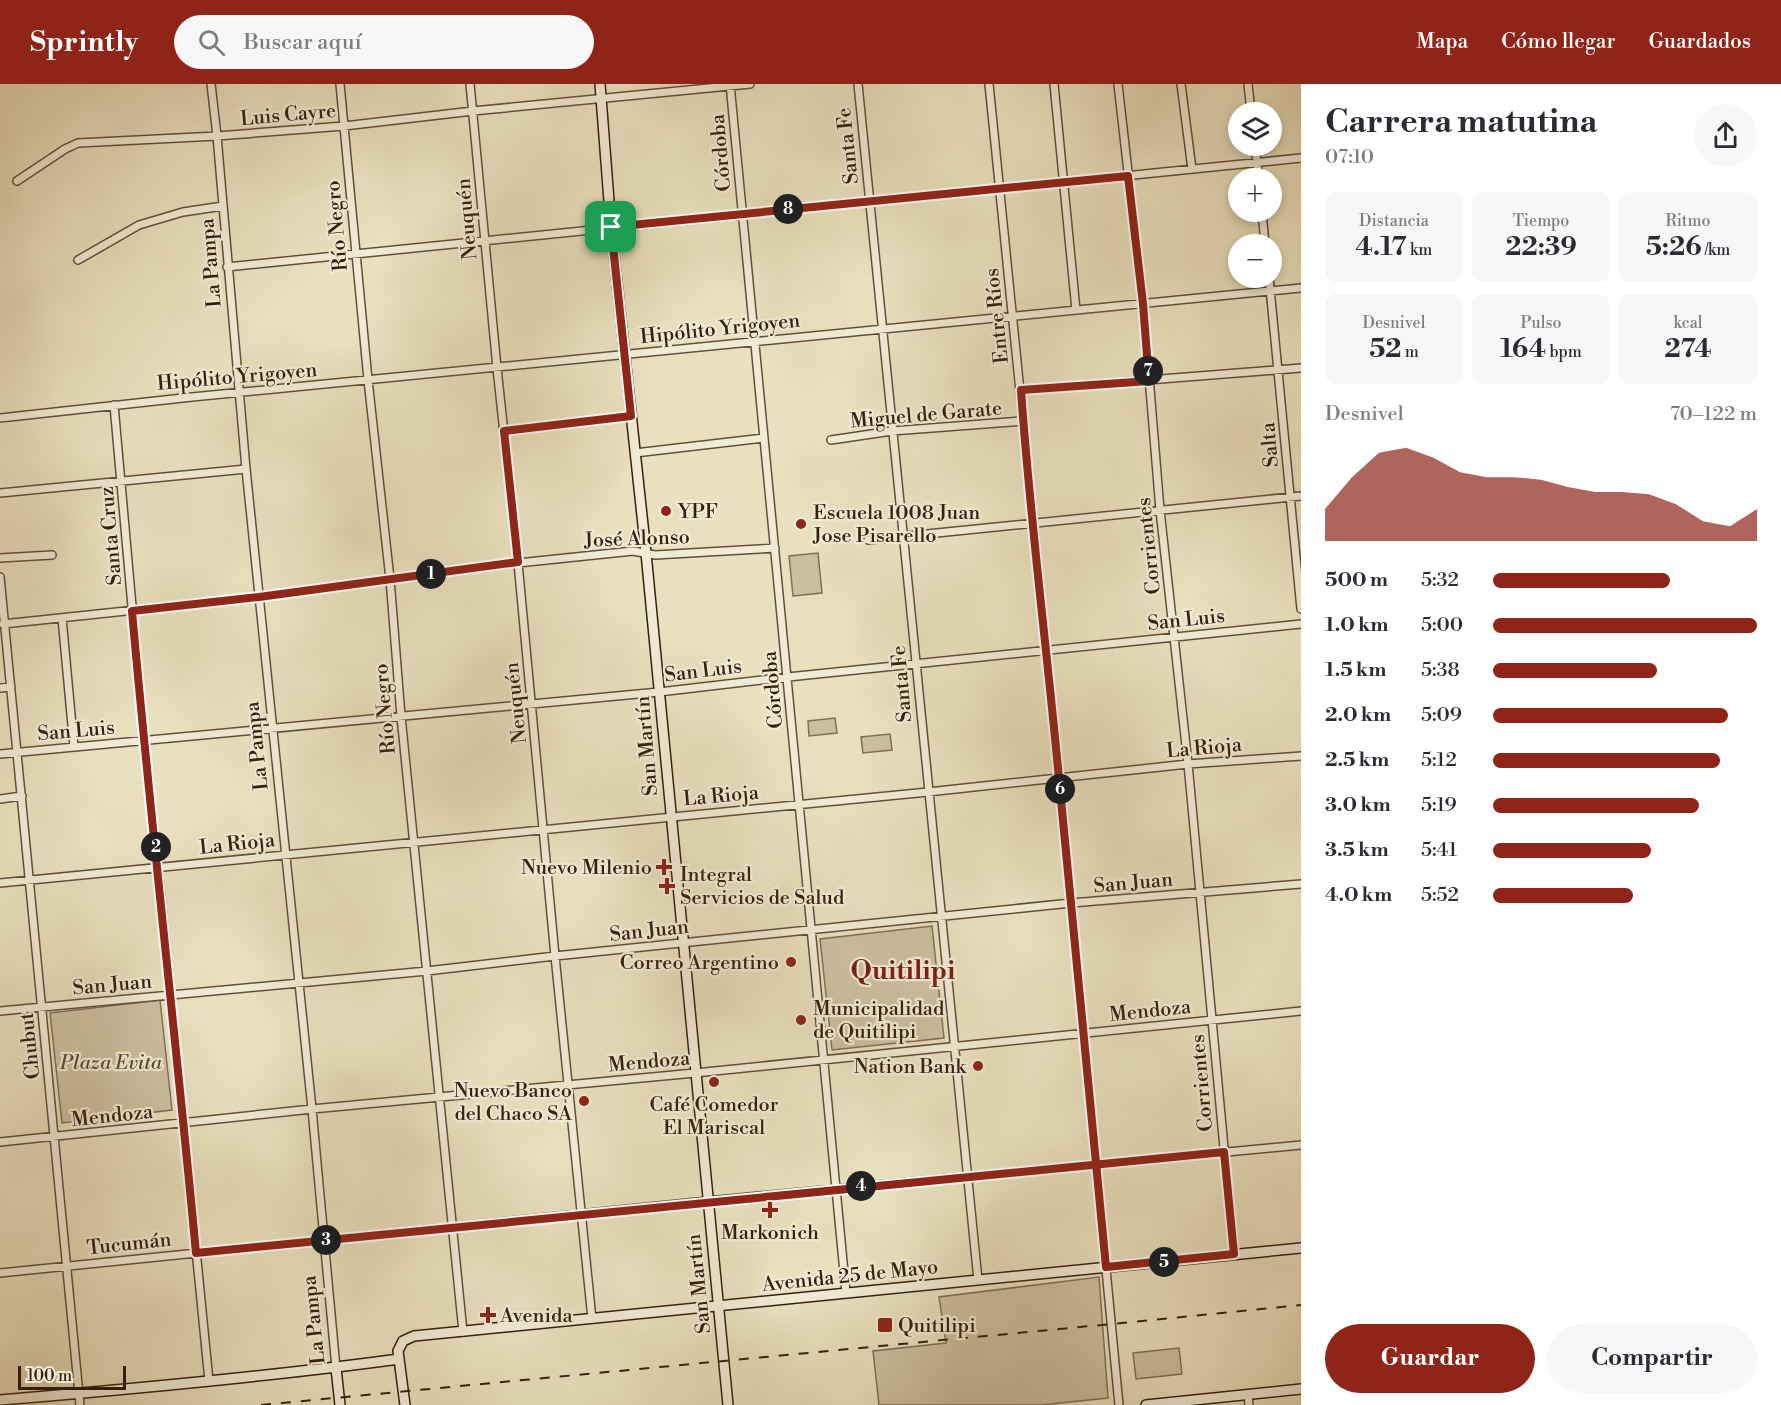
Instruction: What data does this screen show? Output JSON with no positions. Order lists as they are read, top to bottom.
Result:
{
  "streets": {
    "street": [
      "Luis Cayre",
      "Santa Fe",
      "Córdoba",
      "Neuquén",
      "Río Negro",
      "La Pampa",
      "Entre Ríos",
      "Hipólito Yrigoyen",
      "Miguel de Garate",
      "Salta",
      "Santa Cruz",
      "José Alonso",
      "Corrientes",
      "San Luis",
      "San Martín",
      "La Rioja",
      "San Juan",
      "Mendoza",
      "Chubut",
      "Tucumán",
      "Avenida 25 de Mayo"
    ]
  },
  "crossings": [
    ["Luis Cayre", "Córdoba"],
    ["Luis Cayre", "Neuquén"],
    ["Luis Cayre", "Río Negro"],
    ["Luis Cayre", "La Pampa"],
    ["Luis Cayre", "San Martín"],
    ["Santa Fe", "Hipólito Yrigoyen"],
    ["Santa Fe", "Miguel de Garate"],
    ["Santa Fe", "San Luis"],
    ["Santa Fe", "La Rioja"],
    ["Santa Fe", "San Juan"],
    ["Santa Fe", "Mendoza"],
    ["Santa Fe", "Tucumán"],
    ["Santa Fe", "Avenida 25 de Mayo"],
    ["Córdoba", "Hipólito Yrigoyen"],
    ["Córdoba", "José Alonso"],
    ["Córdoba", "San Luis"],
    ["Córdoba", "La Rioja"],
    ["Córdoba", "San Juan"],
    ["Córdoba", "Mendoza"],
    ["Córdoba", "Tucumán"],
    ["Córdoba", "Avenida 25 de Mayo"],
    ["Neuquén", "Hipólito Yrigoyen"],
    ["Neuquén", "José Alonso"],
    ["Neuquén", "San Luis"],
    ["Neuquén", "La Rioja"],
    ["Neuquén", "San Juan"],
    ["Neuquén", "Mendoza"],
    ["Neuquén", "Tucumán"],
    ["Neuquén", "Avenida 25 de Mayo"],
    ["Río Negro", "Hipólito Yrigoyen"],
    ["Río Negro", "José Alonso"],
    ["Río Negro", "San Luis"],
    ["Río Negro", "La Rioja"],
    ["Río Negro", "San Juan"],
    ["Río Negro", "Mendoza"],
    ["Río Negro", "Tucumán"],
    ["Río Negro", "Avenida 25 de Mayo"],
    ["La Pampa", "Hipólito Yrigoyen"],
    ["La Pampa", "José Alonso"],
    ["La Pampa", "San Luis"],
    ["La Pampa", "La Rioja"],
    ["La Pampa", "San Juan"],
    ["La Pampa", "Mendoza"],
    ["La Pampa", "Tucumán"],
    ["Entre Ríos", "Hipólito Yrigoyen"],
    ["Entre Ríos", "Miguel de Garate"],
    ["Entre Ríos", "San Luis"],
    ["Entre Ríos", "La Rioja"],
    ["Entre Ríos", "San Juan"],
    ["Entre Ríos", "Mendoza"],
    ["Entre Ríos", "Tucumán"],
    ["Entre Ríos", "Avenida 25 de Mayo"],
    ["Hipólito Yrigoyen", "Salta"],
    ["Hipólito Yrigoyen", "Santa Cruz"],
    ["Hipólito Yrigoyen", "Corrientes"],
    ["Hipólito Yrigoyen", "San Martín"],
    ["Miguel de Garate", "Salta"],
    ["Miguel de Garate", "Corrientes"],
    ["Santa Cruz", "José Alonso"],
    ["Santa Cruz", "San Luis"],
    ["Santa Cruz", "La Rioja"],
    ["Santa Cruz", "San Juan"],
    ["Santa Cruz", "Mendoza"],
    ["Santa Cruz", "Tucumán"],
    ["José Alonso", "San Martín"],
    ["José Alonso", "Chubut"],
    ["Corrientes", "San Luis"],
    ["Corrientes", "La Rioja"],
    ["Corrientes", "San Juan"],
    ["Corrientes", "Mendoza"],
    ["Corrientes", "Tucumán"],
    ["Corrientes", "Avenida 25 de Mayo"],
    ["San Luis", "San Martín"],
    ["San Luis", "Chubut"],
    ["San Martín", "La Rioja"],
    ["San Martín", "San Juan"],
    ["San Martín", "Mendoza"],
    ["San Martín", "Tucumán"],
    ["San Martín", "Avenida 25 de Mayo"],
    ["La Rioja", "Chubut"],
    ["San Juan", "Chubut"],
    ["Mendoza", "Chubut"],
    ["Chubut", "Tucumán"]
  ],
  "districts": ["Quitilipi"],
  "parks": ["Plaza Evita"],
  "places": {
    "other": [
      "YPF",
      "Escuela 1008 Juan Jose Pisarello",
      "Correo Argentino",
      "Municipalidad de Quitilipi",
      "Nation Bank",
      "Café Comedor El Mariscal",
      "Nuevo Banco del Chaco SA"
    ],
    "health": [
      "Nuevo Milenio",
      "Integral Servicios de Salud",
      "Markonich",
      "Avenida"
    ],
    "transit": ["Quitilipi"]
  },
  "scale_bar": "100 m",
  "page": {
    "header": "Sprintly",
    "search": "Buscar aquí",
    "nav": ["Mapa", "Cómo llegar", "Guardados"],
    "heading": ["Carrera matutina", "07:10"],
    "map_buttons": ["+", "−"],
    "stats": [
      ["Distancia", "4.17 km"],
      ["Tiempo", "22:39"],
      ["Ritmo", "5:26 /km"],
      ["Desnivel", "52 m"],
      ["Pulso", "164 bpm"],
      ["kcal", "274"]
    ],
    "pins": [
      "8",
      "7",
      "1",
      "6",
      "2",
      "4",
      "3",
      "5"
    ],
    "chart": ["Desnivel", "70–122 m"],
    "list": [
      {
        "name": "500 m",
        "note": "5:32"
      },
      {
        "name": "1.0 km",
        "note": "5:00"
      },
      {
        "name": "1.5 km",
        "note": "5:38"
      },
      {
        "name": "2.0 km",
        "note": "5:09"
      },
      {
        "name": "2.5 km",
        "note": "5:12"
      },
      {
        "name": "3.0 km",
        "note": "5:19"
      },
      {
        "name": "3.5 km",
        "note": "5:41"
      },
      {
        "name": "4.0 km",
        "note": "5:52"
      }
    ],
    "buttons": ["Guardar", "Compartir"],
    "scale": "100 m"
  }
}
